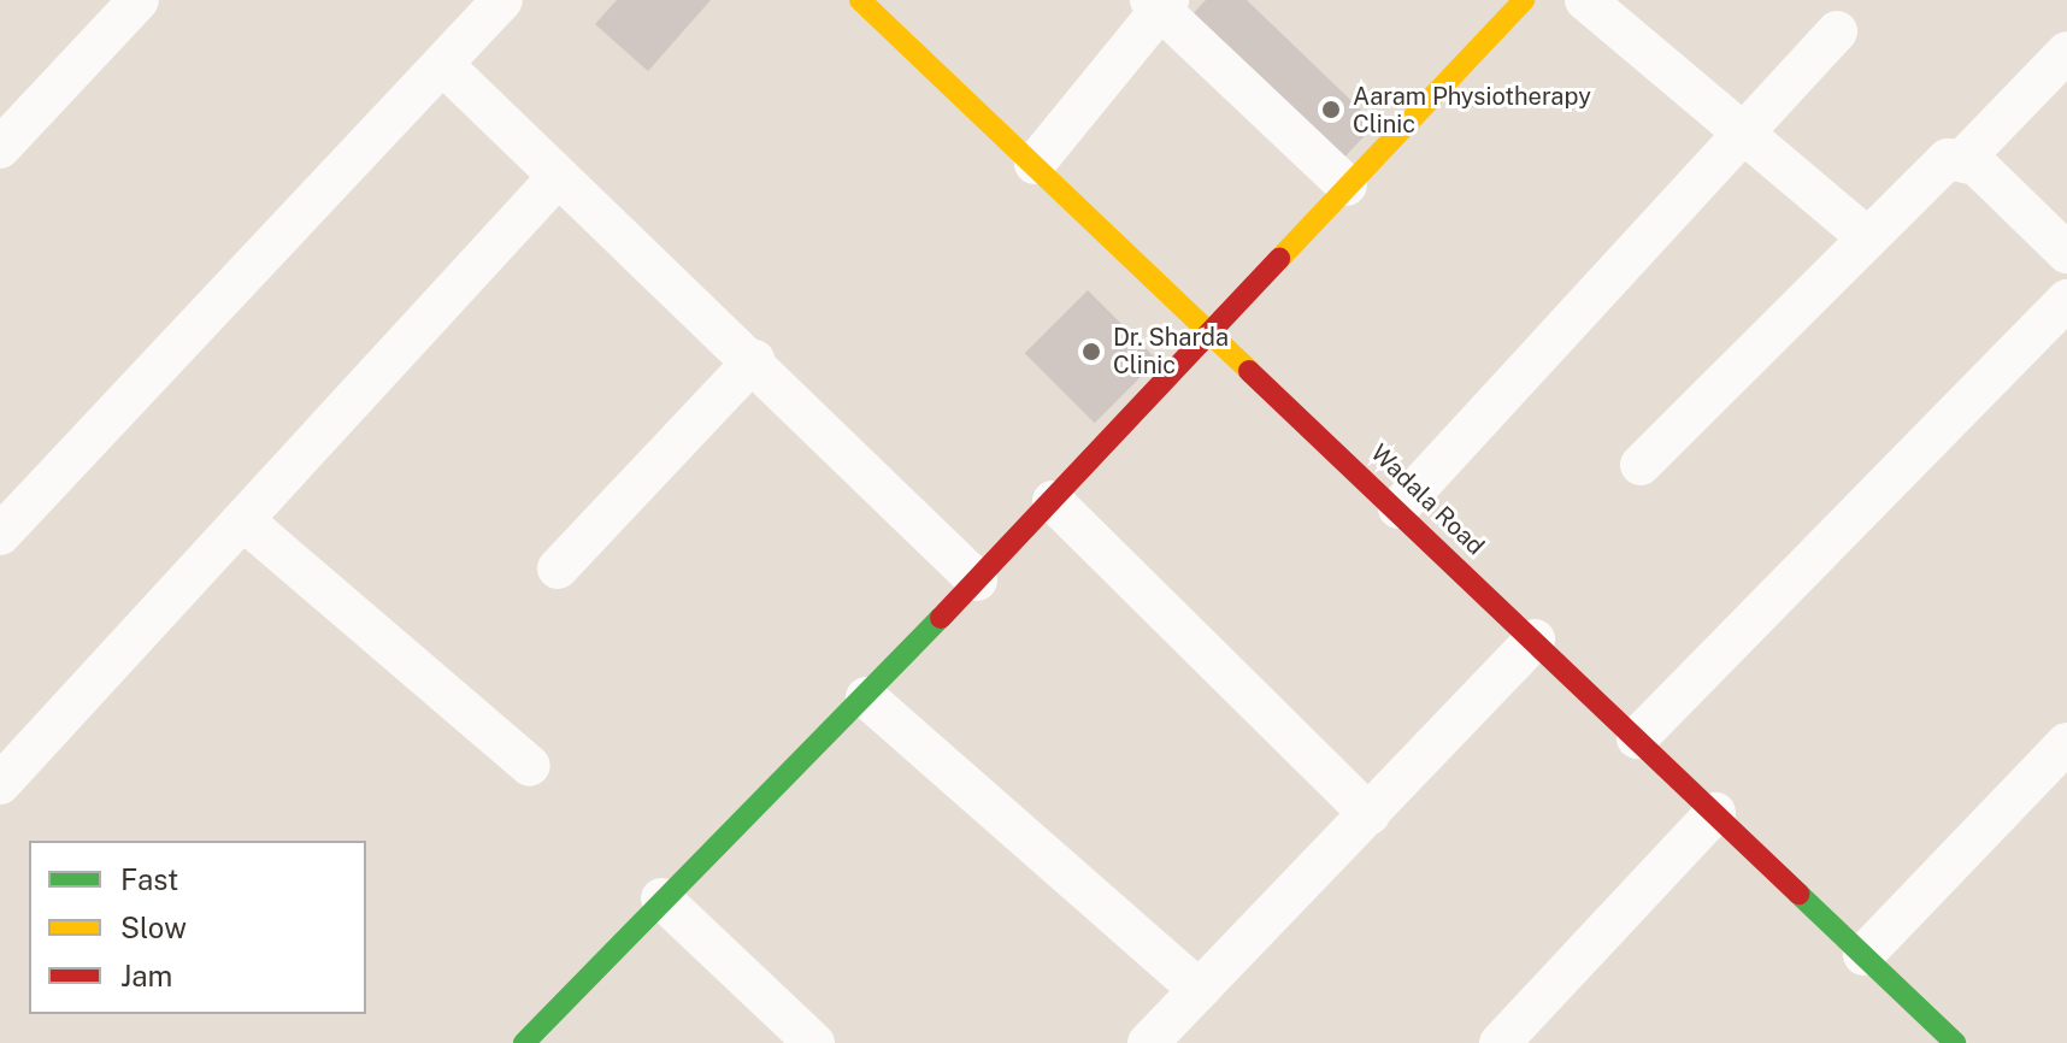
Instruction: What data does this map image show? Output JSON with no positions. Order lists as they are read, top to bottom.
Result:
{
  "streets": {
    "street": ["Wadala Road"]
  },
  "places": ["Aaram Physiotherapy Clinic", "Dr. Sharda Clinic"],
  "legend": ["Fast", "Slow", "Jam"]
}
